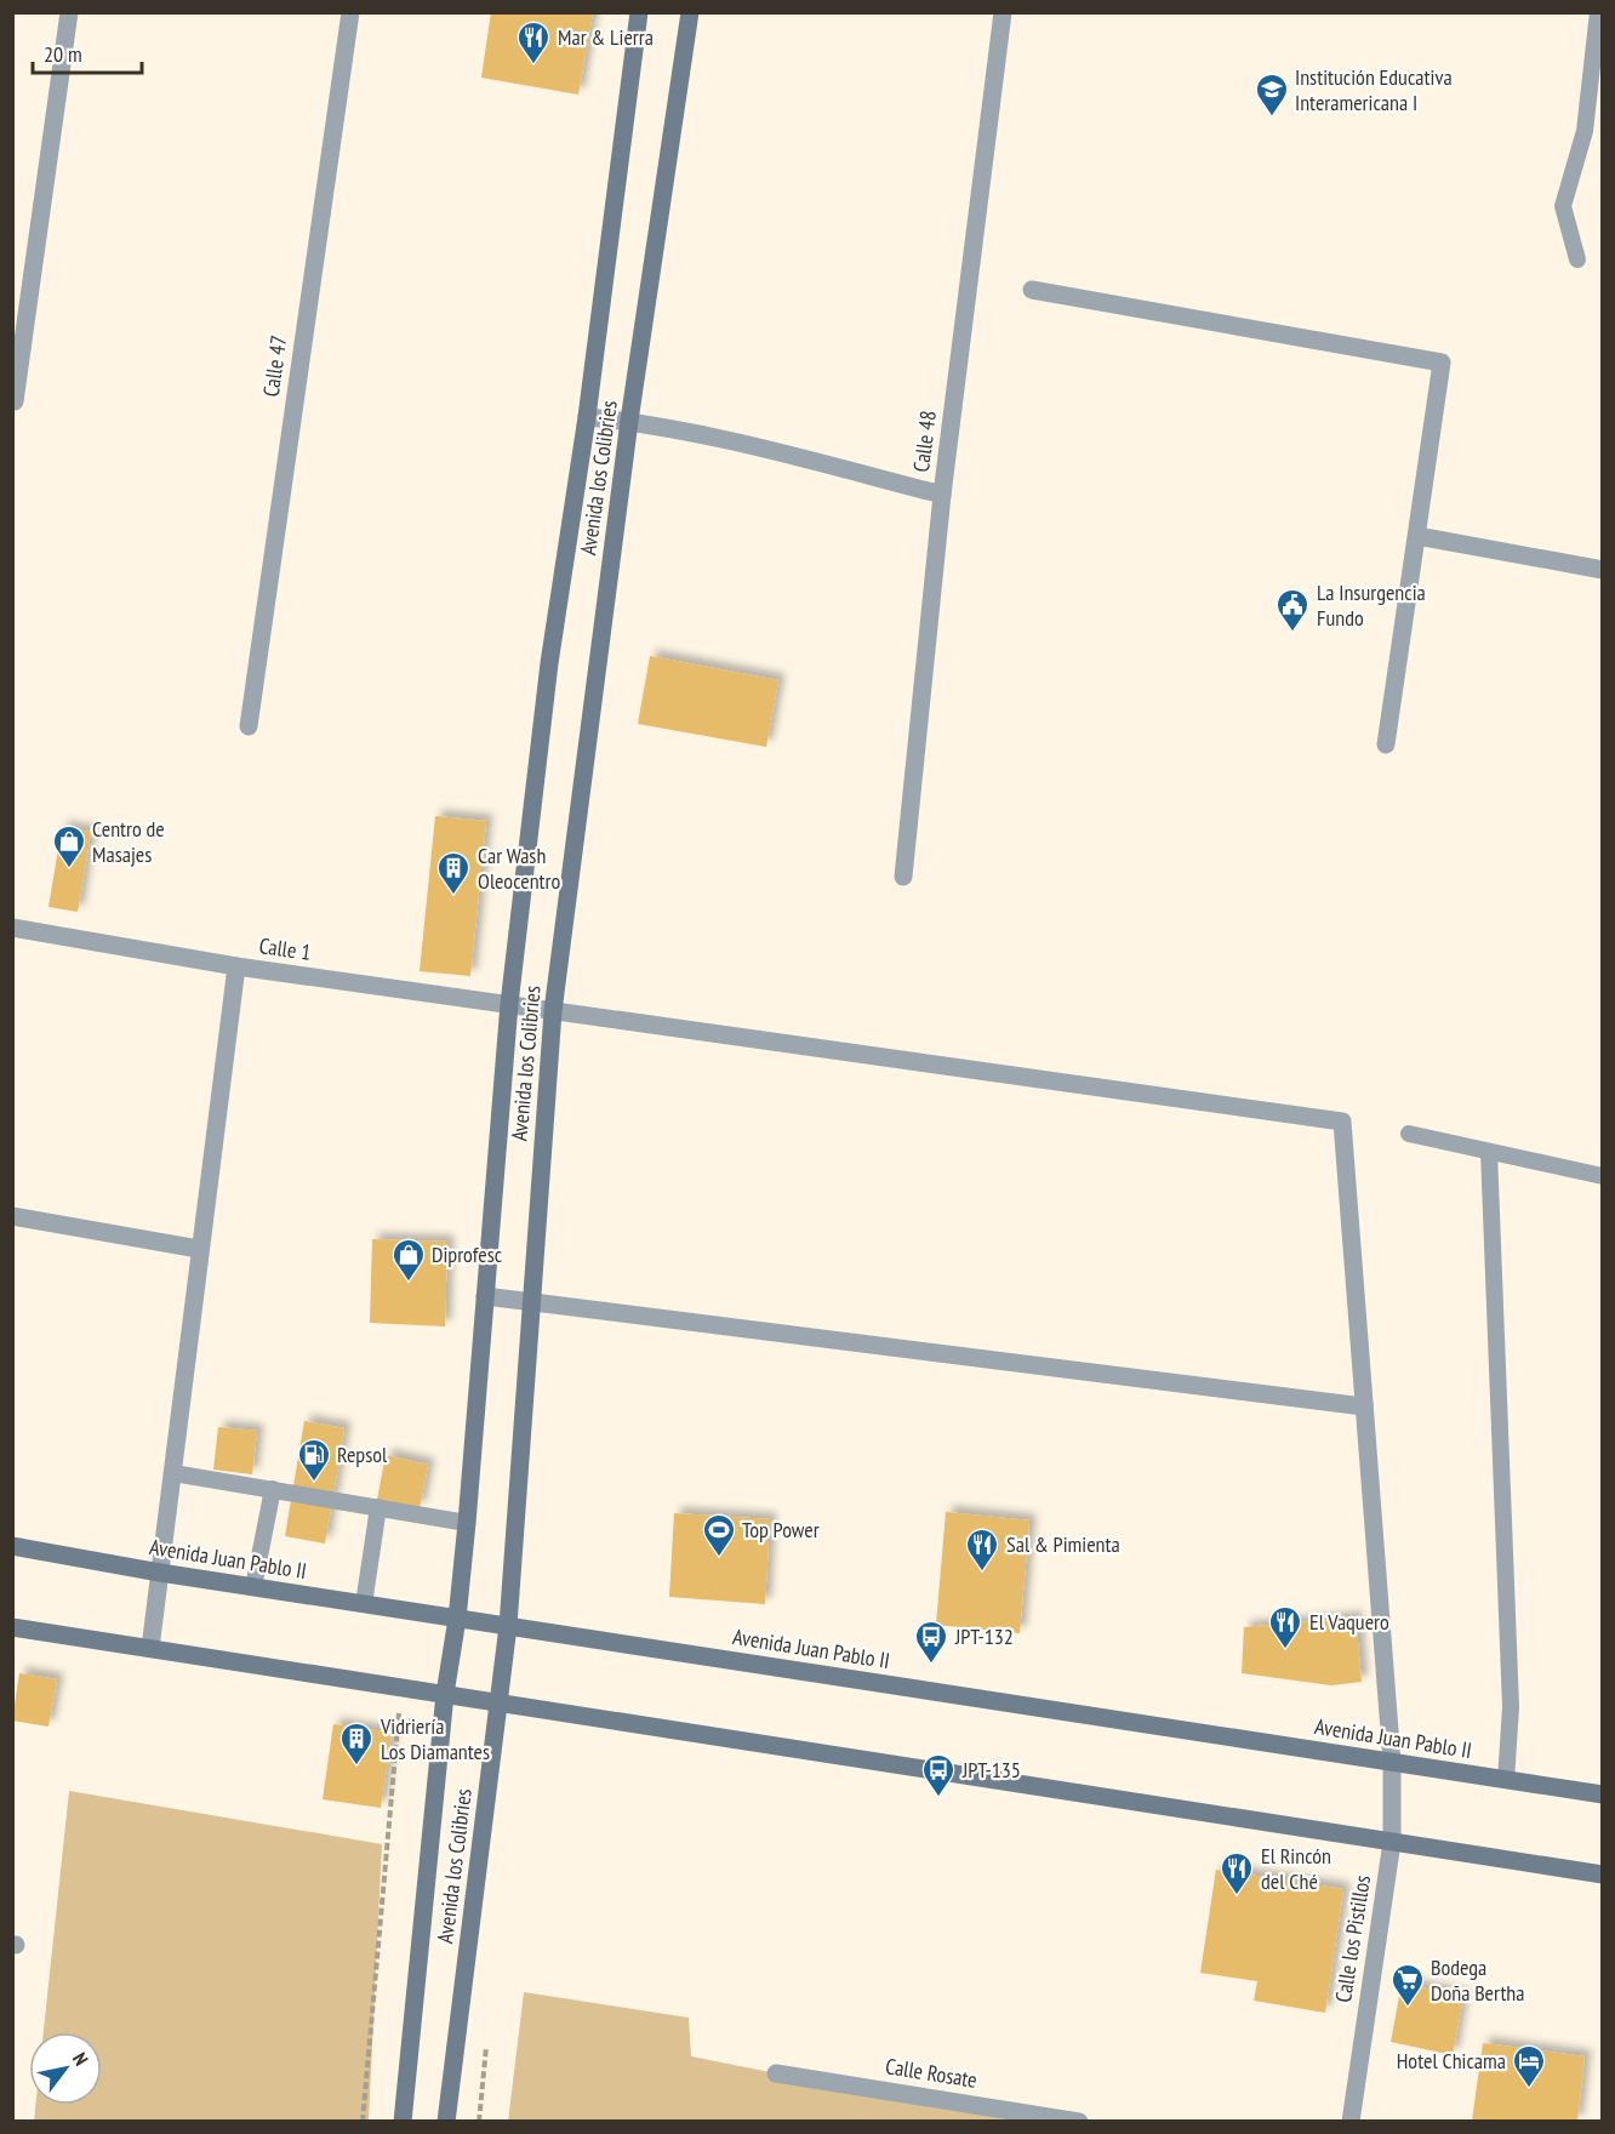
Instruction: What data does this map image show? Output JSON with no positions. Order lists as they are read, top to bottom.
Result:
{
  "streets": {
    "street": [
      "Calle 47",
      "Calle 48",
      "Avenida los Colibries",
      "Calle 1",
      "Avenida Juan Pablo II",
      "Calle los Pistillos",
      "Calle Rosate"
    ]
  },
  "crossings": [
    ["Avenida los Colibries", "Calle 1"],
    ["Avenida los Colibries", "Avenida Juan Pablo II"],
    ["Calle 1", "Calle los Pistillos"],
    ["Avenida Juan Pablo II", "Calle los Pistillos"]
  ],
  "places": {
    "restaurant": [
      "Mar & Lierra",
      "Sal & Pimienta",
      "El Vaquero",
      "El Rincón del Ché"
    ],
    "school or university": ["Institución Educativa Interamericana I"],
    "public building": ["La Insurgencia Fundo"],
    "shop": ["Centro de Masajes", "Diprofesc"],
    "building": ["Car Wash Oleocentro", "Vidriería Los Diamantes"],
    "fuel station": ["Repsol"],
    "sports": ["Top Power"],
    "bus stop": ["JPT-132", "JPT-135"],
    "supermarket": ["Bodega Doña Bertha"],
    "hotel": ["Hotel Chicama"]
  },
  "scale_bar": "20 m",
  "north": "top right"
}
